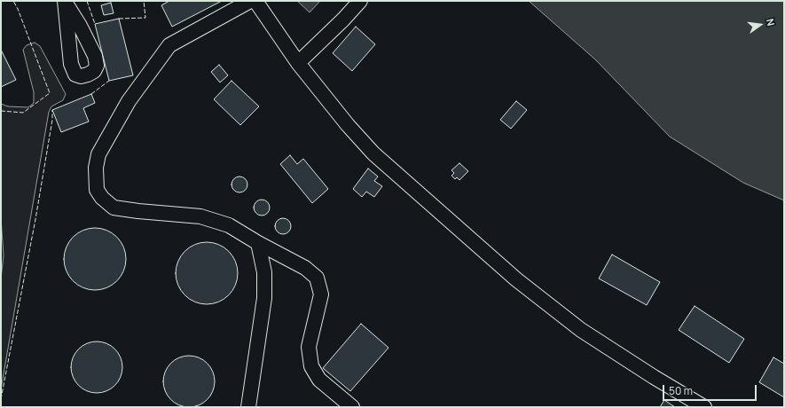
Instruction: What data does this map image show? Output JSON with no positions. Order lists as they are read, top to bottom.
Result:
{
  "scale_bar": "50 m",
  "north": "right"
}
